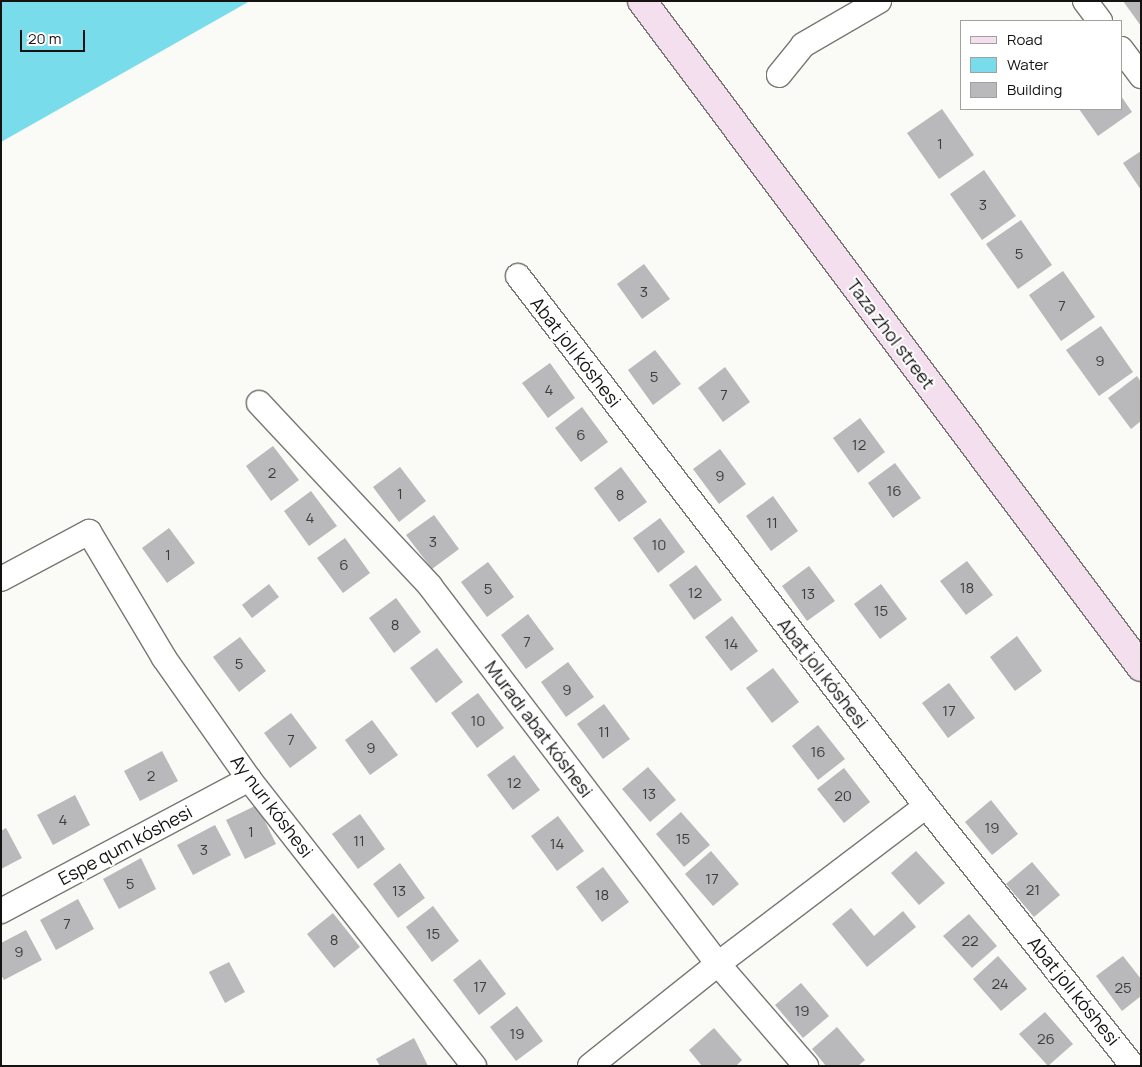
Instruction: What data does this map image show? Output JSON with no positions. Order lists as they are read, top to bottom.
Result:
{
  "streets": {
    "main road": ["Taza zhol street"],
    "street": [
      "Abat jolı kóshesi",
      "Muradı abat kóshesi",
      "Ay nurı kóshesi",
      "Espe qum kóshesi"
    ]
  },
  "crossings": [
    ["Ay nurı kóshesi", "Espe qum kóshesi"]
  ],
  "house_numbers": [
    "1",
    "3",
    "5",
    "3",
    "7",
    "9",
    "5",
    "4",
    "7",
    "6",
    "12",
    "2",
    "9",
    "16",
    "1",
    "8",
    "4",
    "11",
    "3",
    "10",
    "1",
    "6",
    "18",
    "5",
    "12",
    "13",
    "15",
    "8",
    "7",
    "14",
    "5",
    "9",
    "17",
    "10",
    "11",
    "7",
    "9",
    "16",
    "2",
    "12",
    "13",
    "20",
    "4",
    "19",
    "1",
    "15",
    "11",
    "14",
    "3",
    "17",
    "5",
    "21",
    "13",
    "18",
    "7",
    "15",
    "8",
    "22",
    "9",
    "24",
    "17",
    "25",
    "19",
    "19",
    "26"
  ],
  "legend": ["Road", "Water", "Building"],
  "scale_bar": "20 m"
}
